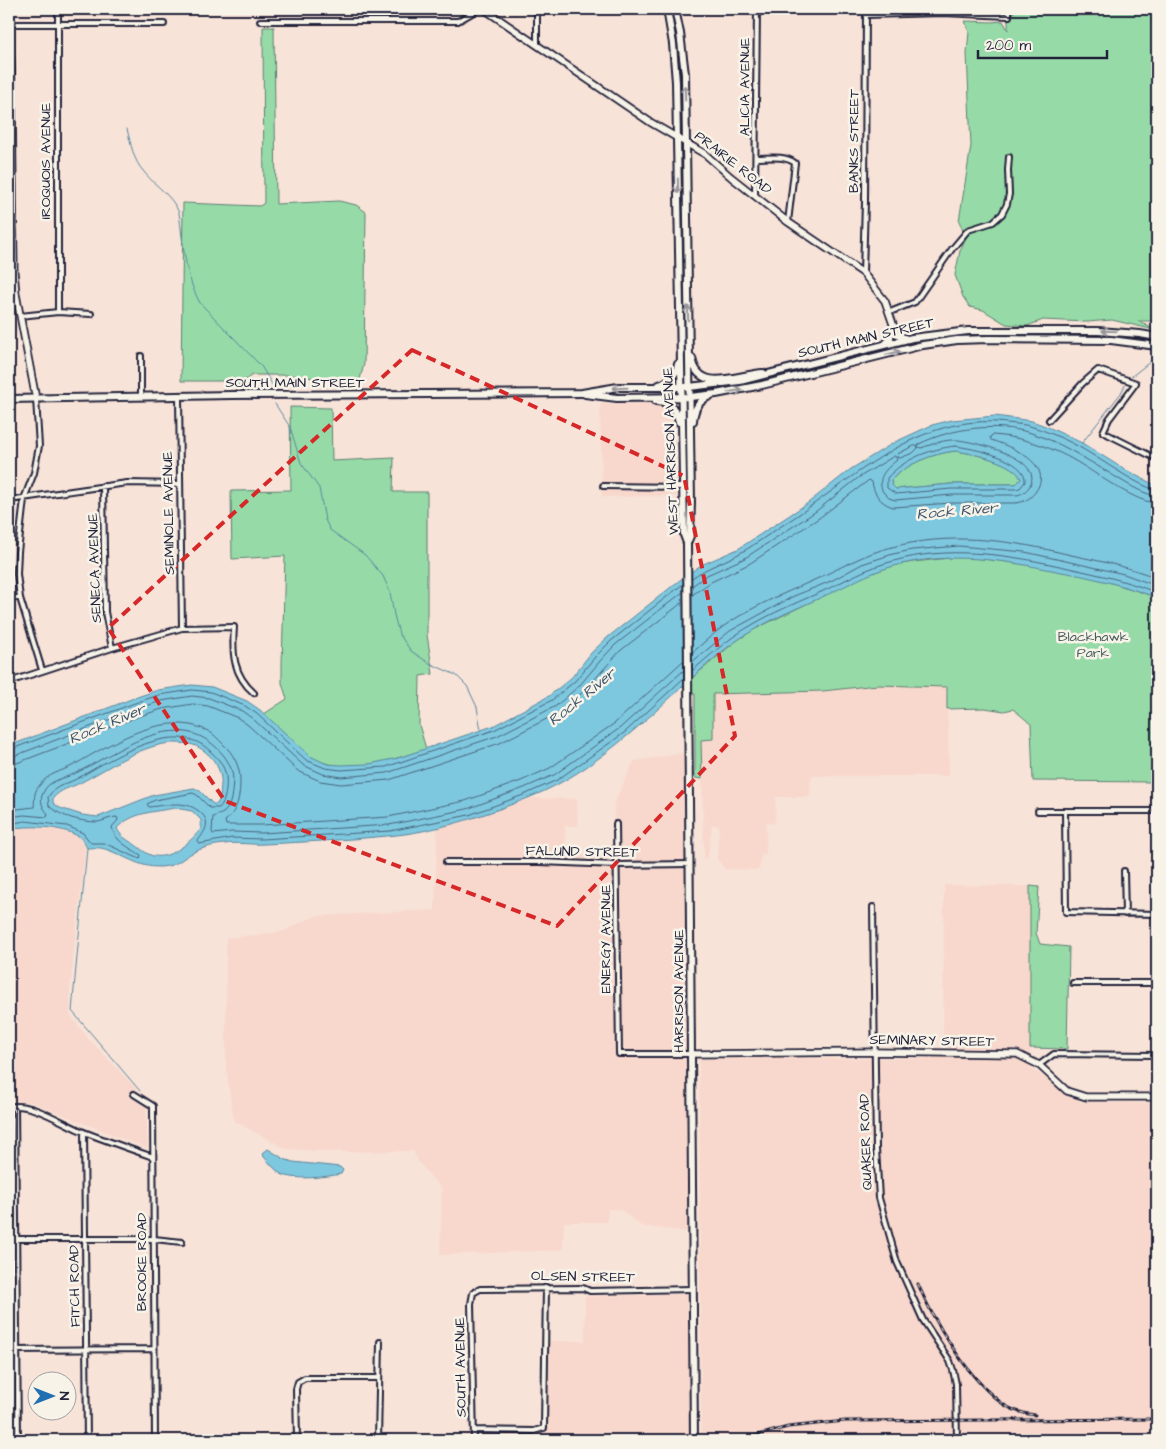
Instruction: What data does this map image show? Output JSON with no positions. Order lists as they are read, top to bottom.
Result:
{
  "streets": {
    "main road": ["SOUTH MAIN STREET", "WEST HARRISON AVENUE", "HARRISON AVENUE"],
    "street": [
      "ALICIA AVENUE",
      "BANKS STREET",
      "IROQUOIS AVENUE",
      "PRAIRIE ROAD",
      "SEMINOLE AVENUE",
      "SENECA AVENUE",
      "FALUND STREET",
      "ENERGY AVENUE",
      "SEMINARY STREET",
      "QUAKER ROAD",
      "BROOKE ROAD",
      "OLSEN STREET",
      "FITCH ROAD",
      "SOUTH AVENUE"
    ]
  },
  "crossings": [
    ["ALICIA AVENUE", "PRAIRIE ROAD"],
    ["BANKS STREET", "PRAIRIE ROAD"],
    ["PRAIRIE ROAD", "WEST HARRISON AVENUE"],
    ["SOUTH MAIN STREET", "WEST HARRISON AVENUE"],
    ["SOUTH MAIN STREET", "SEMINOLE AVENUE"],
    ["WEST HARRISON AVENUE", "HARRISON AVENUE"],
    ["FALUND STREET", "ENERGY AVENUE"],
    ["FALUND STREET", "HARRISON AVENUE"],
    ["ENERGY AVENUE", "HARRISON AVENUE"],
    ["ENERGY AVENUE", "SEMINARY STREET"],
    ["HARRISON AVENUE", "SEMINARY STREET"],
    ["HARRISON AVENUE", "OLSEN STREET"],
    ["SEMINARY STREET", "QUAKER ROAD"],
    ["OLSEN STREET", "SOUTH AVENUE"]
  ],
  "water": ["Rock River"],
  "parks": ["Blackhawk Park"],
  "scale_bar": "200 m",
  "north": "right"
}
